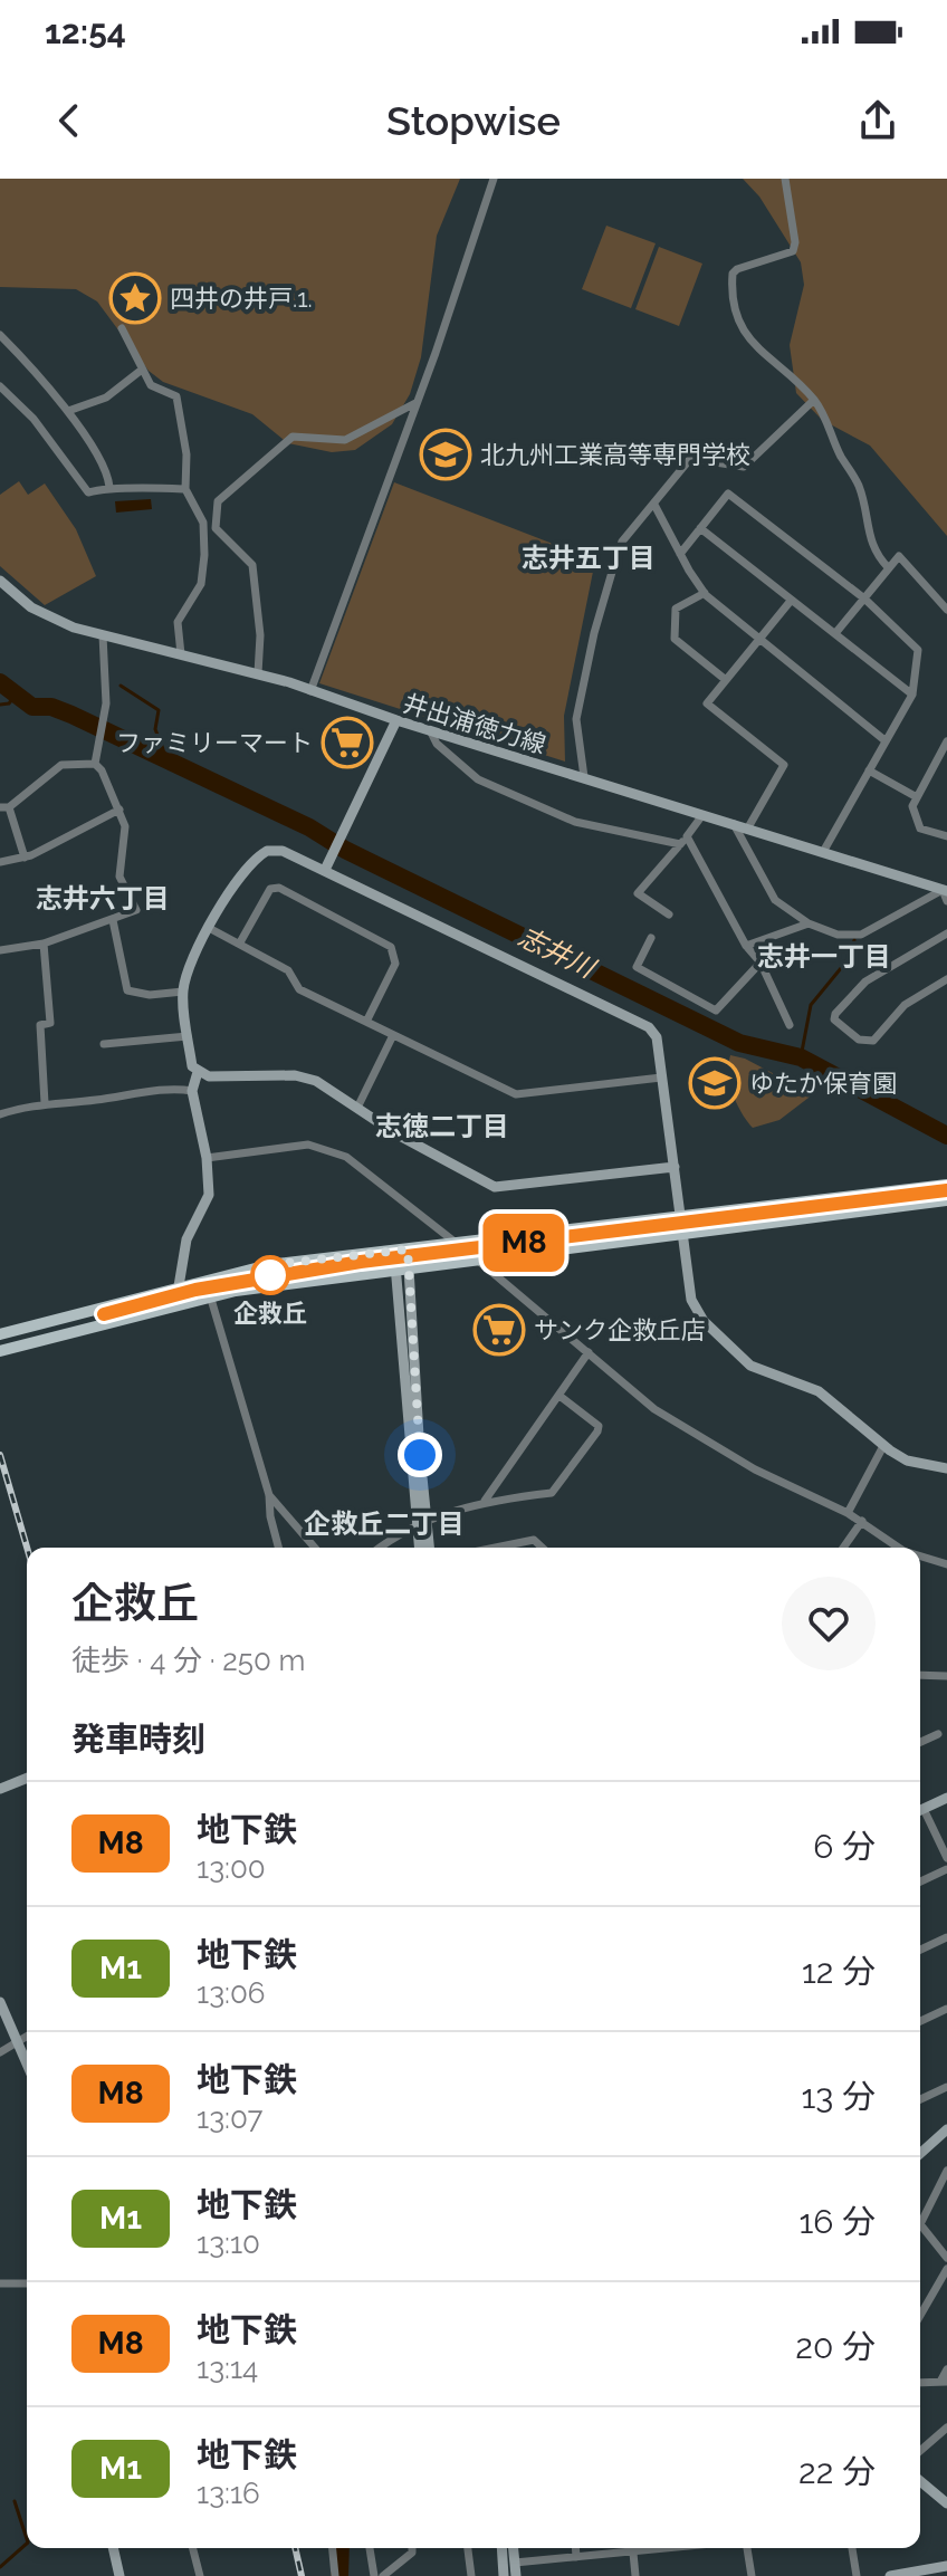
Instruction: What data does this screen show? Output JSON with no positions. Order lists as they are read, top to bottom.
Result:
{
  "streets": {
    "street": ["井出浦徳力線"]
  },
  "districts": [
    "志井五丁目",
    "志井六丁目",
    "志井一丁目",
    "志徳二丁目",
    "企救丘二丁目"
  ],
  "water": ["志井川"],
  "places": {
    "place": ["四井の井戸.1."],
    "school or university": ["北九州工業高等専門学校", "ゆたか保育園"],
    "supermarket": ["ファミリーマート", "サンク企救丘店"],
    "other": ["企救丘"]
  },
  "lines": ["metro line M8"],
  "page": {
    "status": "12:54",
    "header": "Stopwise",
    "on_map": "M8",
    "heading": [
      ["企救丘", "徒歩 · 4 分 · 250 m"],
      "発車時刻"
    ],
    "list": [
      {
        "mark": "M8",
        "name": "地下鉄",
        "note": "13:00",
        "value": "6 分"
      },
      {
        "mark": "M1",
        "name": "地下鉄",
        "note": "13:06",
        "value": "12 分"
      },
      {
        "mark": "M8",
        "name": "地下鉄",
        "note": "13:07",
        "value": "13 分"
      },
      {
        "mark": "M1",
        "name": "地下鉄",
        "note": "13:10",
        "value": "16 分"
      },
      {
        "mark": "M8",
        "name": "地下鉄",
        "note": "13:14",
        "value": "20 分"
      },
      {
        "mark": "M1",
        "name": "地下鉄",
        "note": "13:16",
        "value": "22 分"
      }
    ]
  }
}
